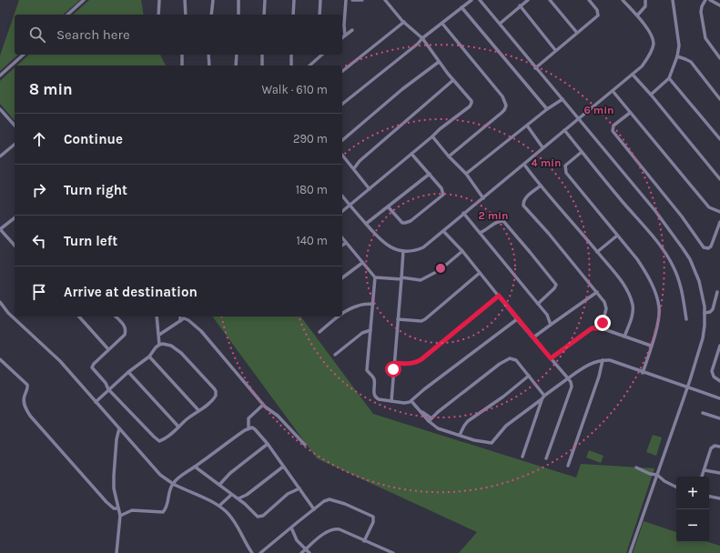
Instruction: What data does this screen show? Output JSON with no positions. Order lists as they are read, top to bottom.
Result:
{
  "page": {
    "search": "Search here",
    "heading": ["8 min", "Walk · 610 m"],
    "list": [
      ["Continue", "290 m"],
      ["Turn right", "180 m"],
      ["Turn left", "140 m"],
      "Arrive at destination"
    ],
    "map_buttons": ["+", "−"]
  },
  "rings": ["6 min", "4 min", "2 min"]
}
